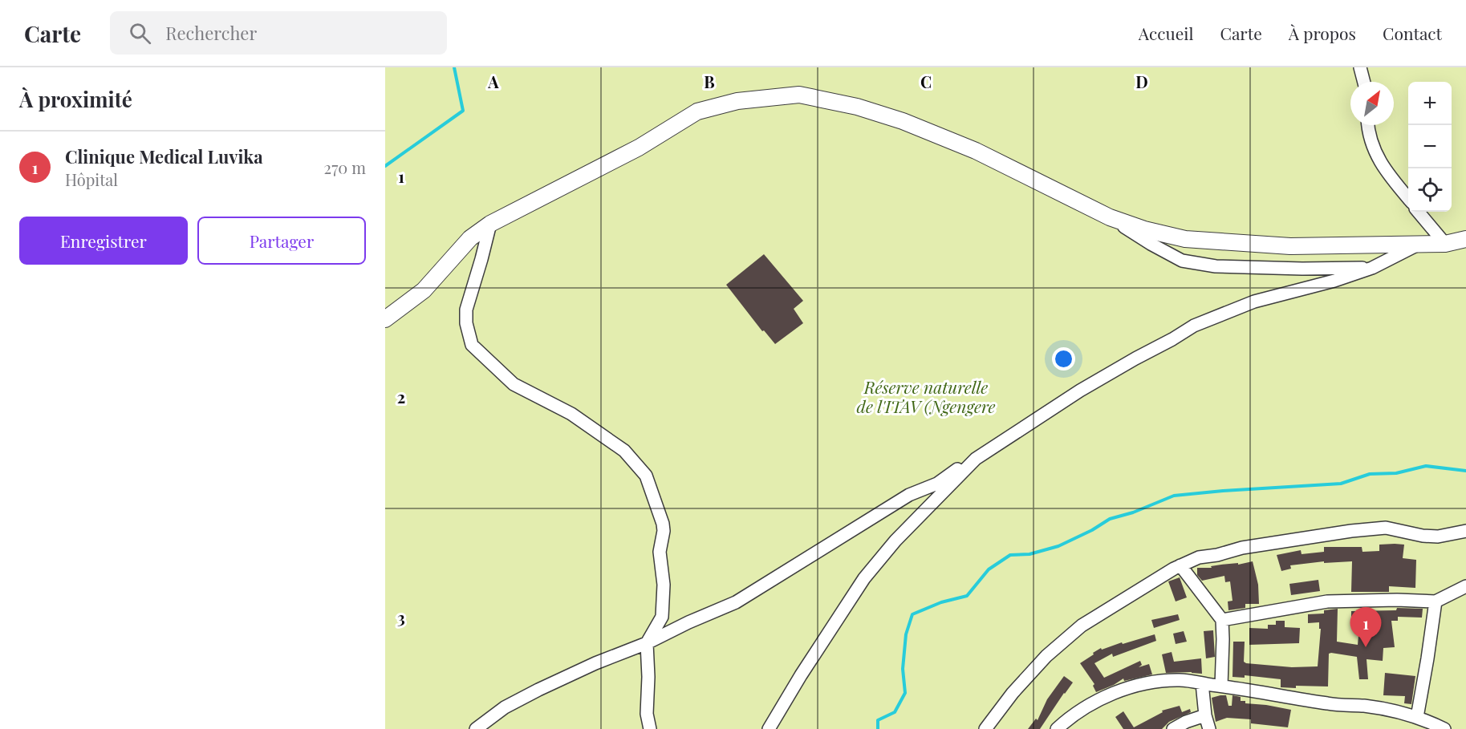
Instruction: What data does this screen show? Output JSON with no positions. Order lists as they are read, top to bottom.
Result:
{
  "parks": ["Réserve naturelle de l'ITAV (Ngengere"],
  "north": "top right",
  "page": {
    "header": "Carte",
    "search": "Rechercher",
    "nav": [
      "Accueil",
      "Carte",
      "À propos",
      "Contact"
    ],
    "heading": "À proximité",
    "map_buttons": ["+", "−"],
    "list": [
      {
        "mark": "1",
        "name": "Clinique Medical Luvika",
        "note": "Hôpital",
        "value": "270 m"
      }
    ],
    "buttons": ["Enregistrer", "Partager"],
    "pins": "1"
  },
  "grid": {
    "columns": [
      "A",
      "B",
      "C",
      "D"
    ],
    "rows": ["1", "2", "3"]
  }
}
